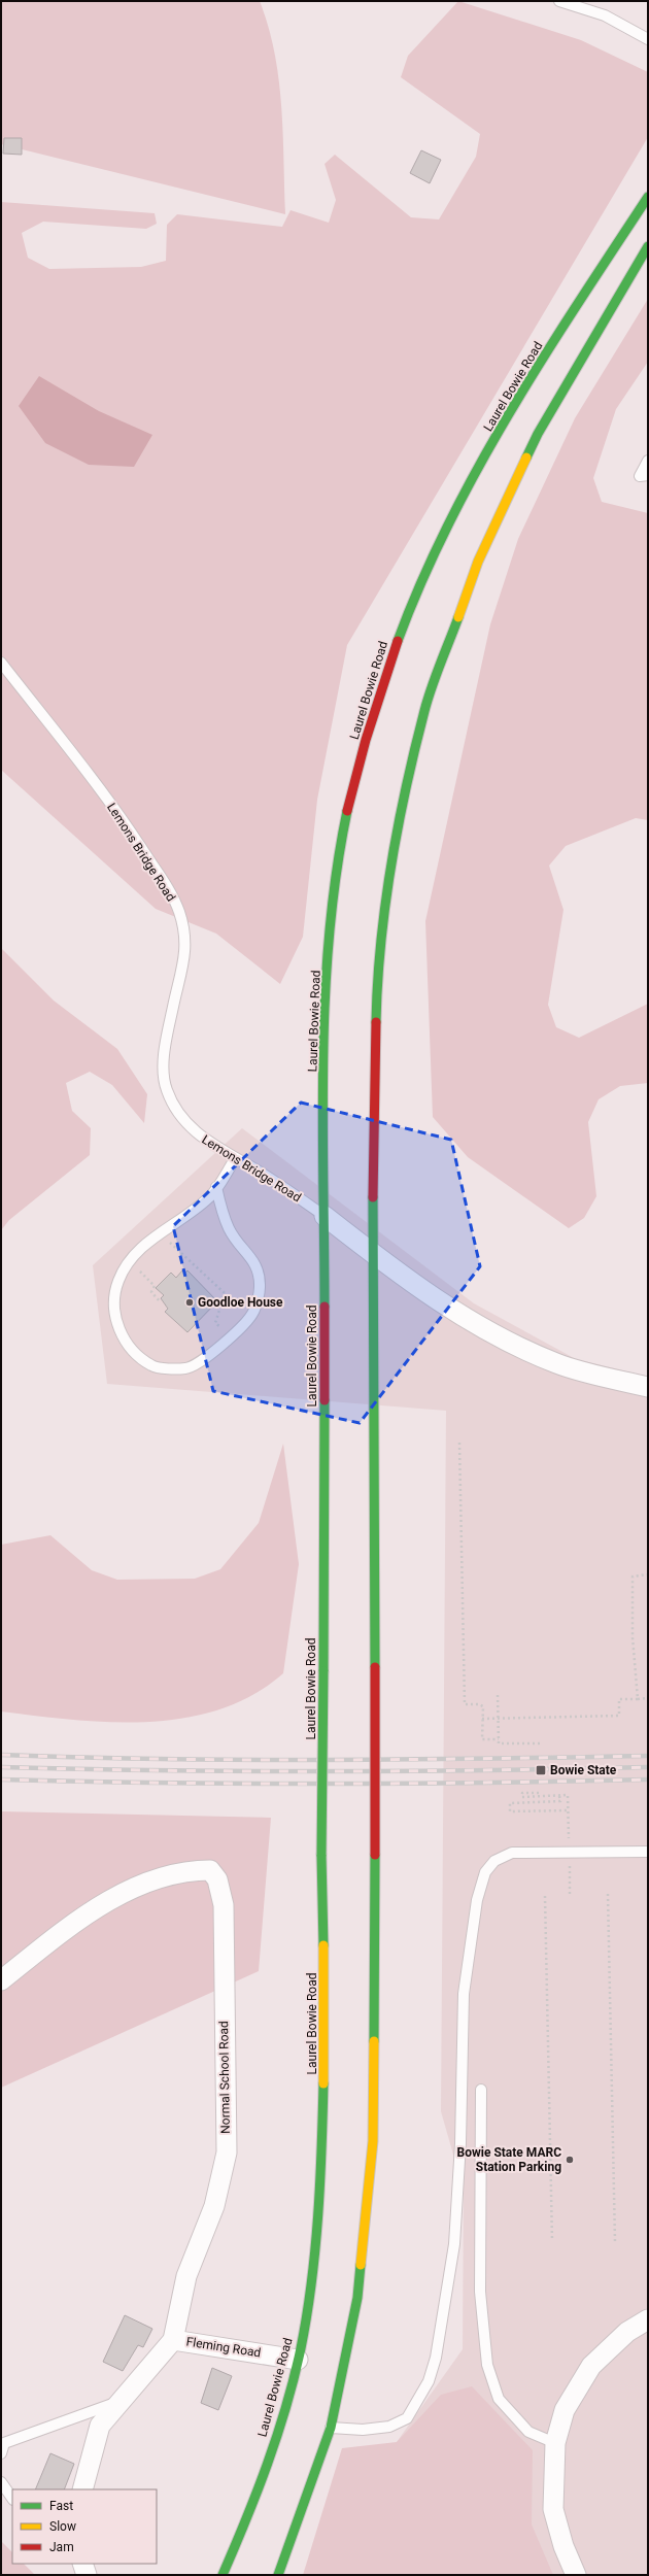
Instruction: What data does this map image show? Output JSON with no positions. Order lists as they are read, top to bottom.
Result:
{
  "streets": {
    "main road": ["Laurel Bowie Road"],
    "street": ["Lemons Bridge Road", "Normal School Road", "Fleming Road"]
  },
  "crossings": [
    ["Laurel Bowie Road", "Lemons Bridge Road"],
    ["Laurel Bowie Road", "Fleming Road"],
    ["Normal School Road", "Fleming Road"]
  ],
  "places": {
    "other": ["Goodloe House", "Bowie State MARC Station Parking"],
    "transit": ["Bowie State"]
  },
  "legend": ["Fast", "Slow", "Jam"]
}
